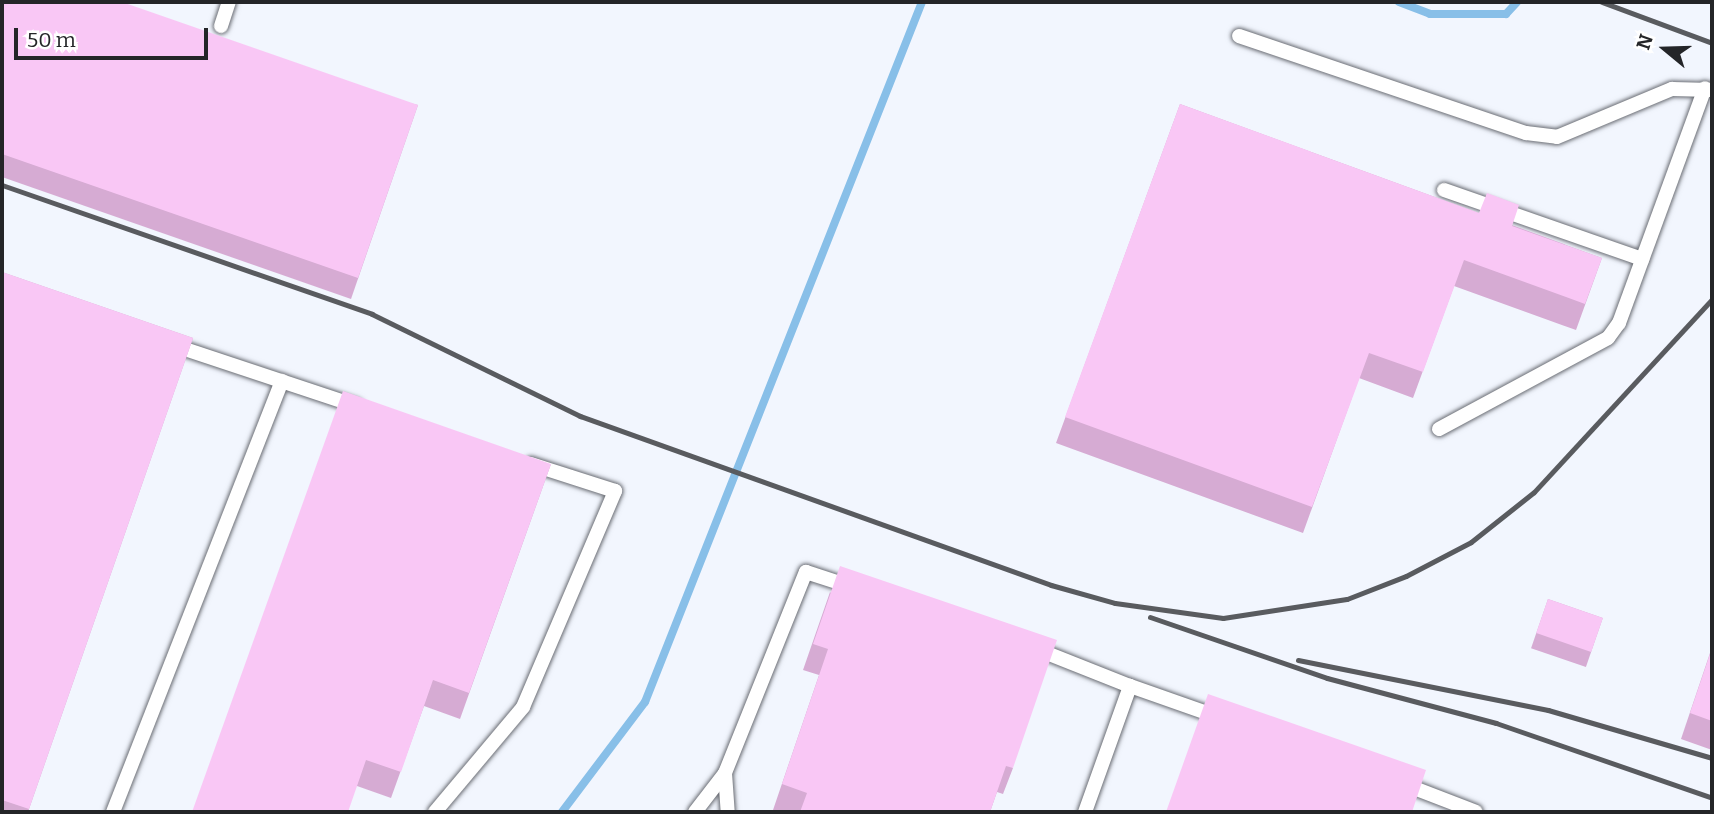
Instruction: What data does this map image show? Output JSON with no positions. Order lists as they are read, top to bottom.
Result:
{
  "scale_bar": "50 m",
  "north": "left"
}
